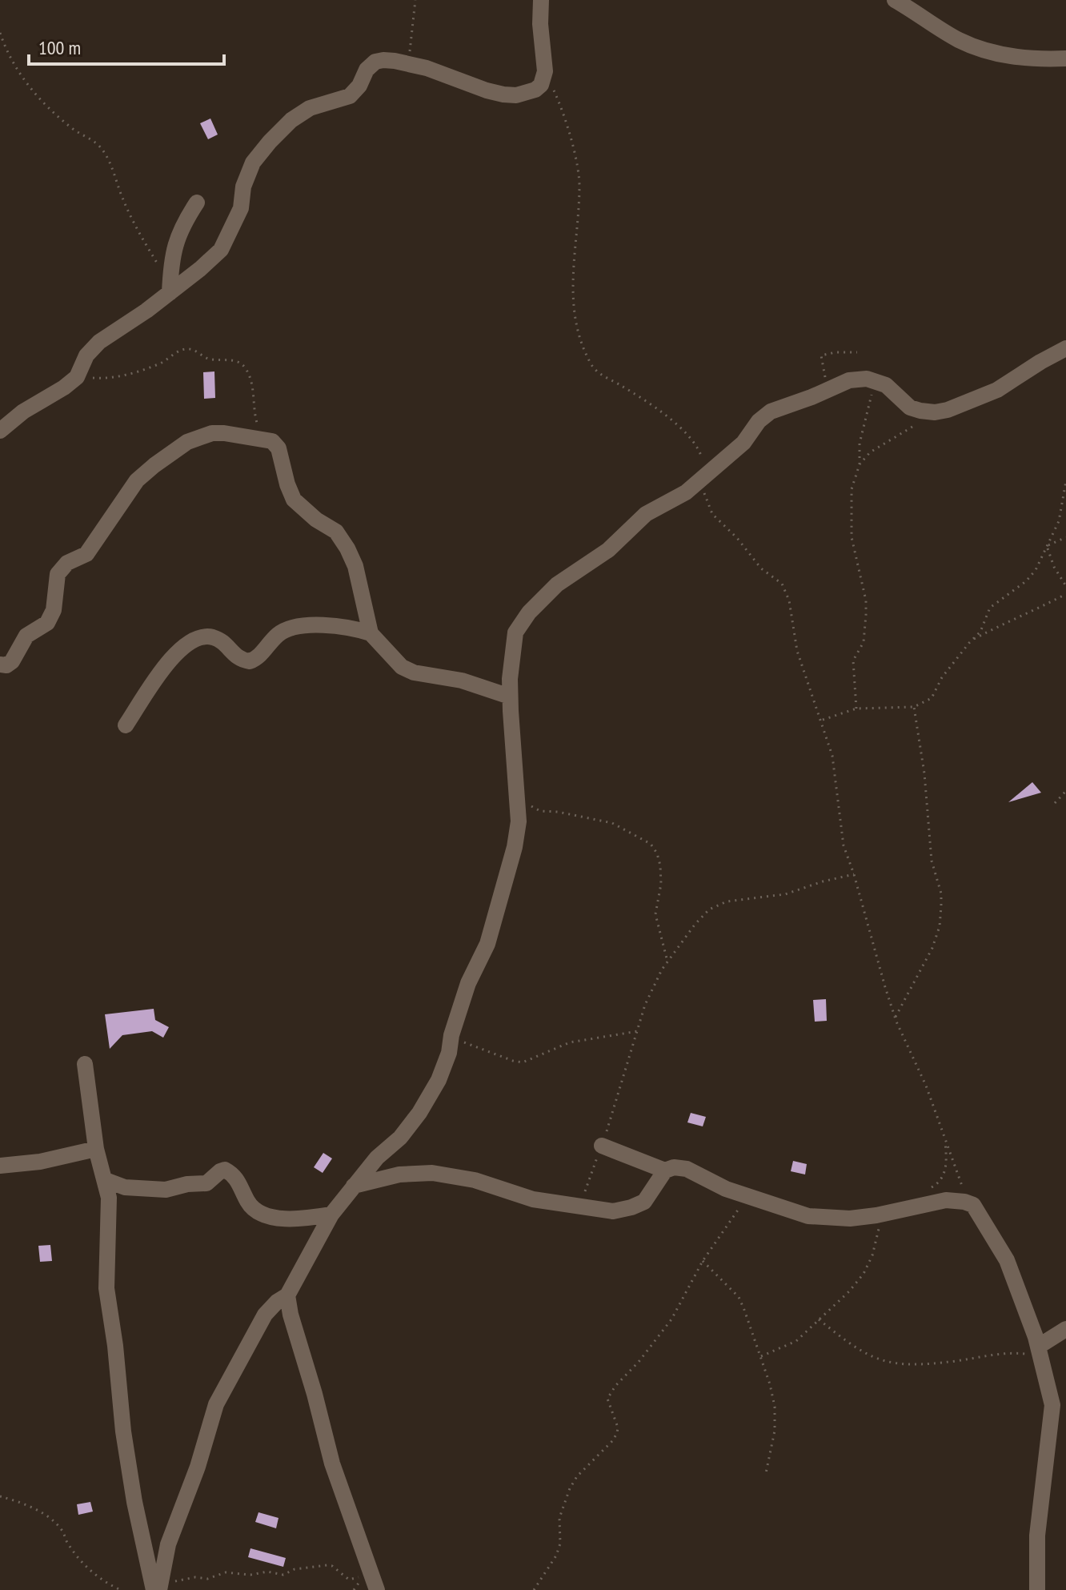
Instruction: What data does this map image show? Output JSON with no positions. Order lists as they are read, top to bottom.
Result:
{
  "scale_bar": "100 m"
}
